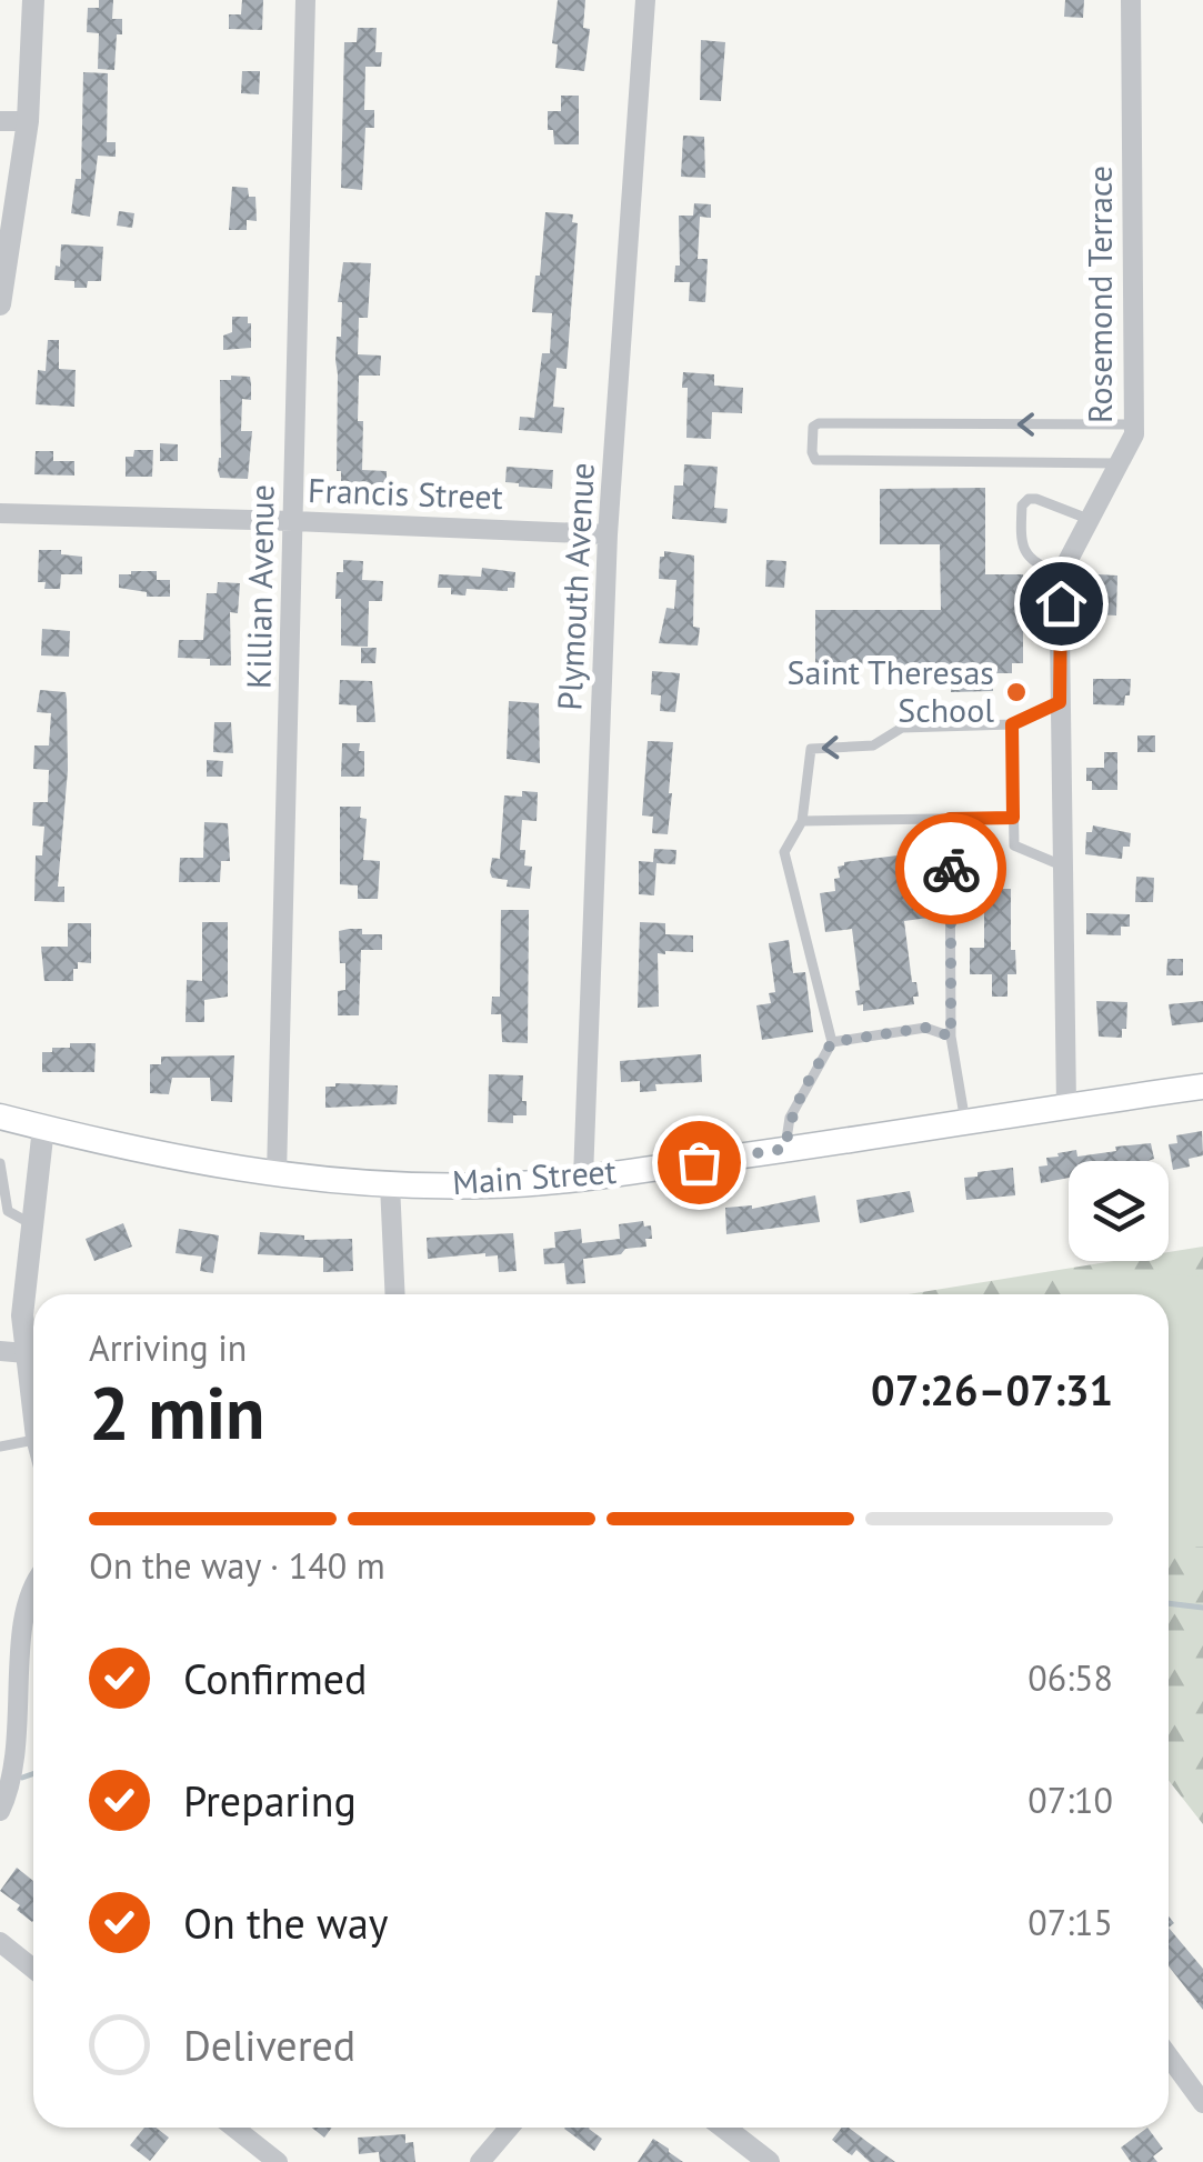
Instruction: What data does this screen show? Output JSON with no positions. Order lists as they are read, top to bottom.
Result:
{
  "streets": {
    "main road": ["Main Street"],
    "street": [
      "Rosemond Terrace",
      "Francis Street",
      "Killian Avenue",
      "Plymouth Avenue"
    ]
  },
  "crossings": [
    ["Rosemond Terrace", "Main Street"],
    ["Francis Street", "Killian Avenue"],
    ["Francis Street", "Plymouth Avenue"],
    ["Killian Avenue", "Main Street"],
    ["Plymouth Avenue", "Main Street"]
  ],
  "places": ["Saint Theresas School"],
  "page": {
    "heading": ["2 min", "Arriving in", "07:26–07:31"],
    "bar": "On the way · 140 m",
    "list": [
      ["Confirmed", "06:58"],
      ["Preparing", "07:10"],
      ["On the way", "07:15"],
      "Delivered"
    ]
  }
}
